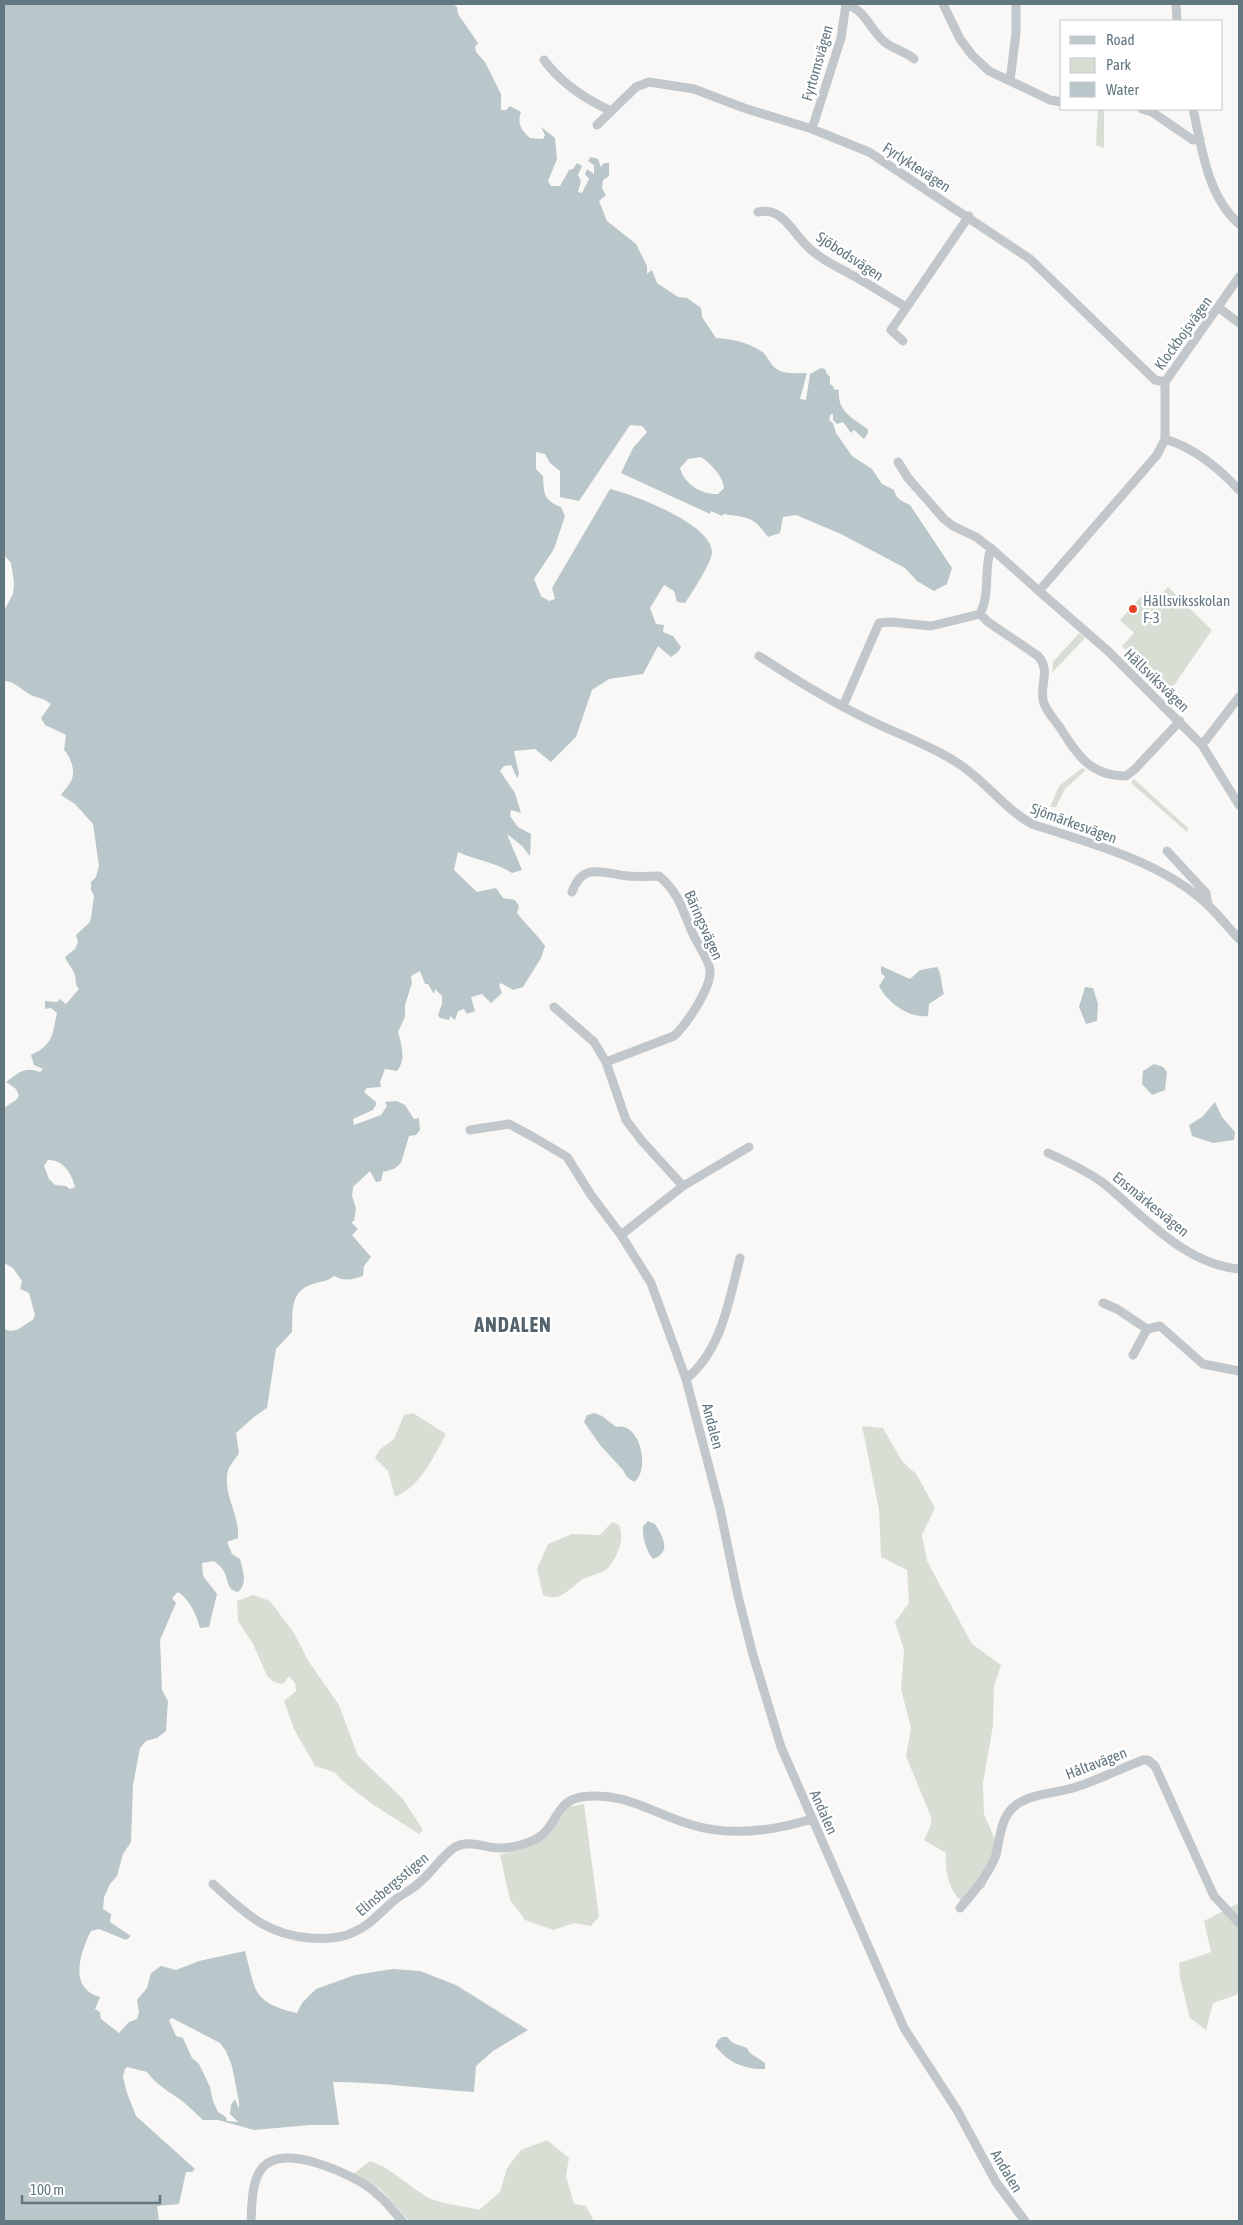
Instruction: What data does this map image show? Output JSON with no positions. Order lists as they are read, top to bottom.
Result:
{
  "streets": {
    "street": [
      "Fyrtornsvägen",
      "Fyrlyktevägen",
      "Sjöbodsvägen",
      "Klockbojsvägen",
      "Hällsviksvägen",
      "Sjömärkesvägen",
      "Bäringsvägen",
      "Ensmärkesvägen",
      "Andalen",
      "Håltavägen",
      "Elinsbergsstigen"
    ]
  },
  "crossings": [
    ["Fyrtornsvägen", "Fyrlyktevägen"],
    ["Fyrlyktevägen", "Klockbojsvägen"],
    ["Klockbojsvägen", "Hällsviksvägen"],
    ["Andalen", "Elinsbergsstigen"]
  ],
  "districts": ["ANDALEN"],
  "places": ["Hällsviksskolan F-3"],
  "legend": ["Road", "Park", "Water"],
  "scale_bar": "100 m"
}
